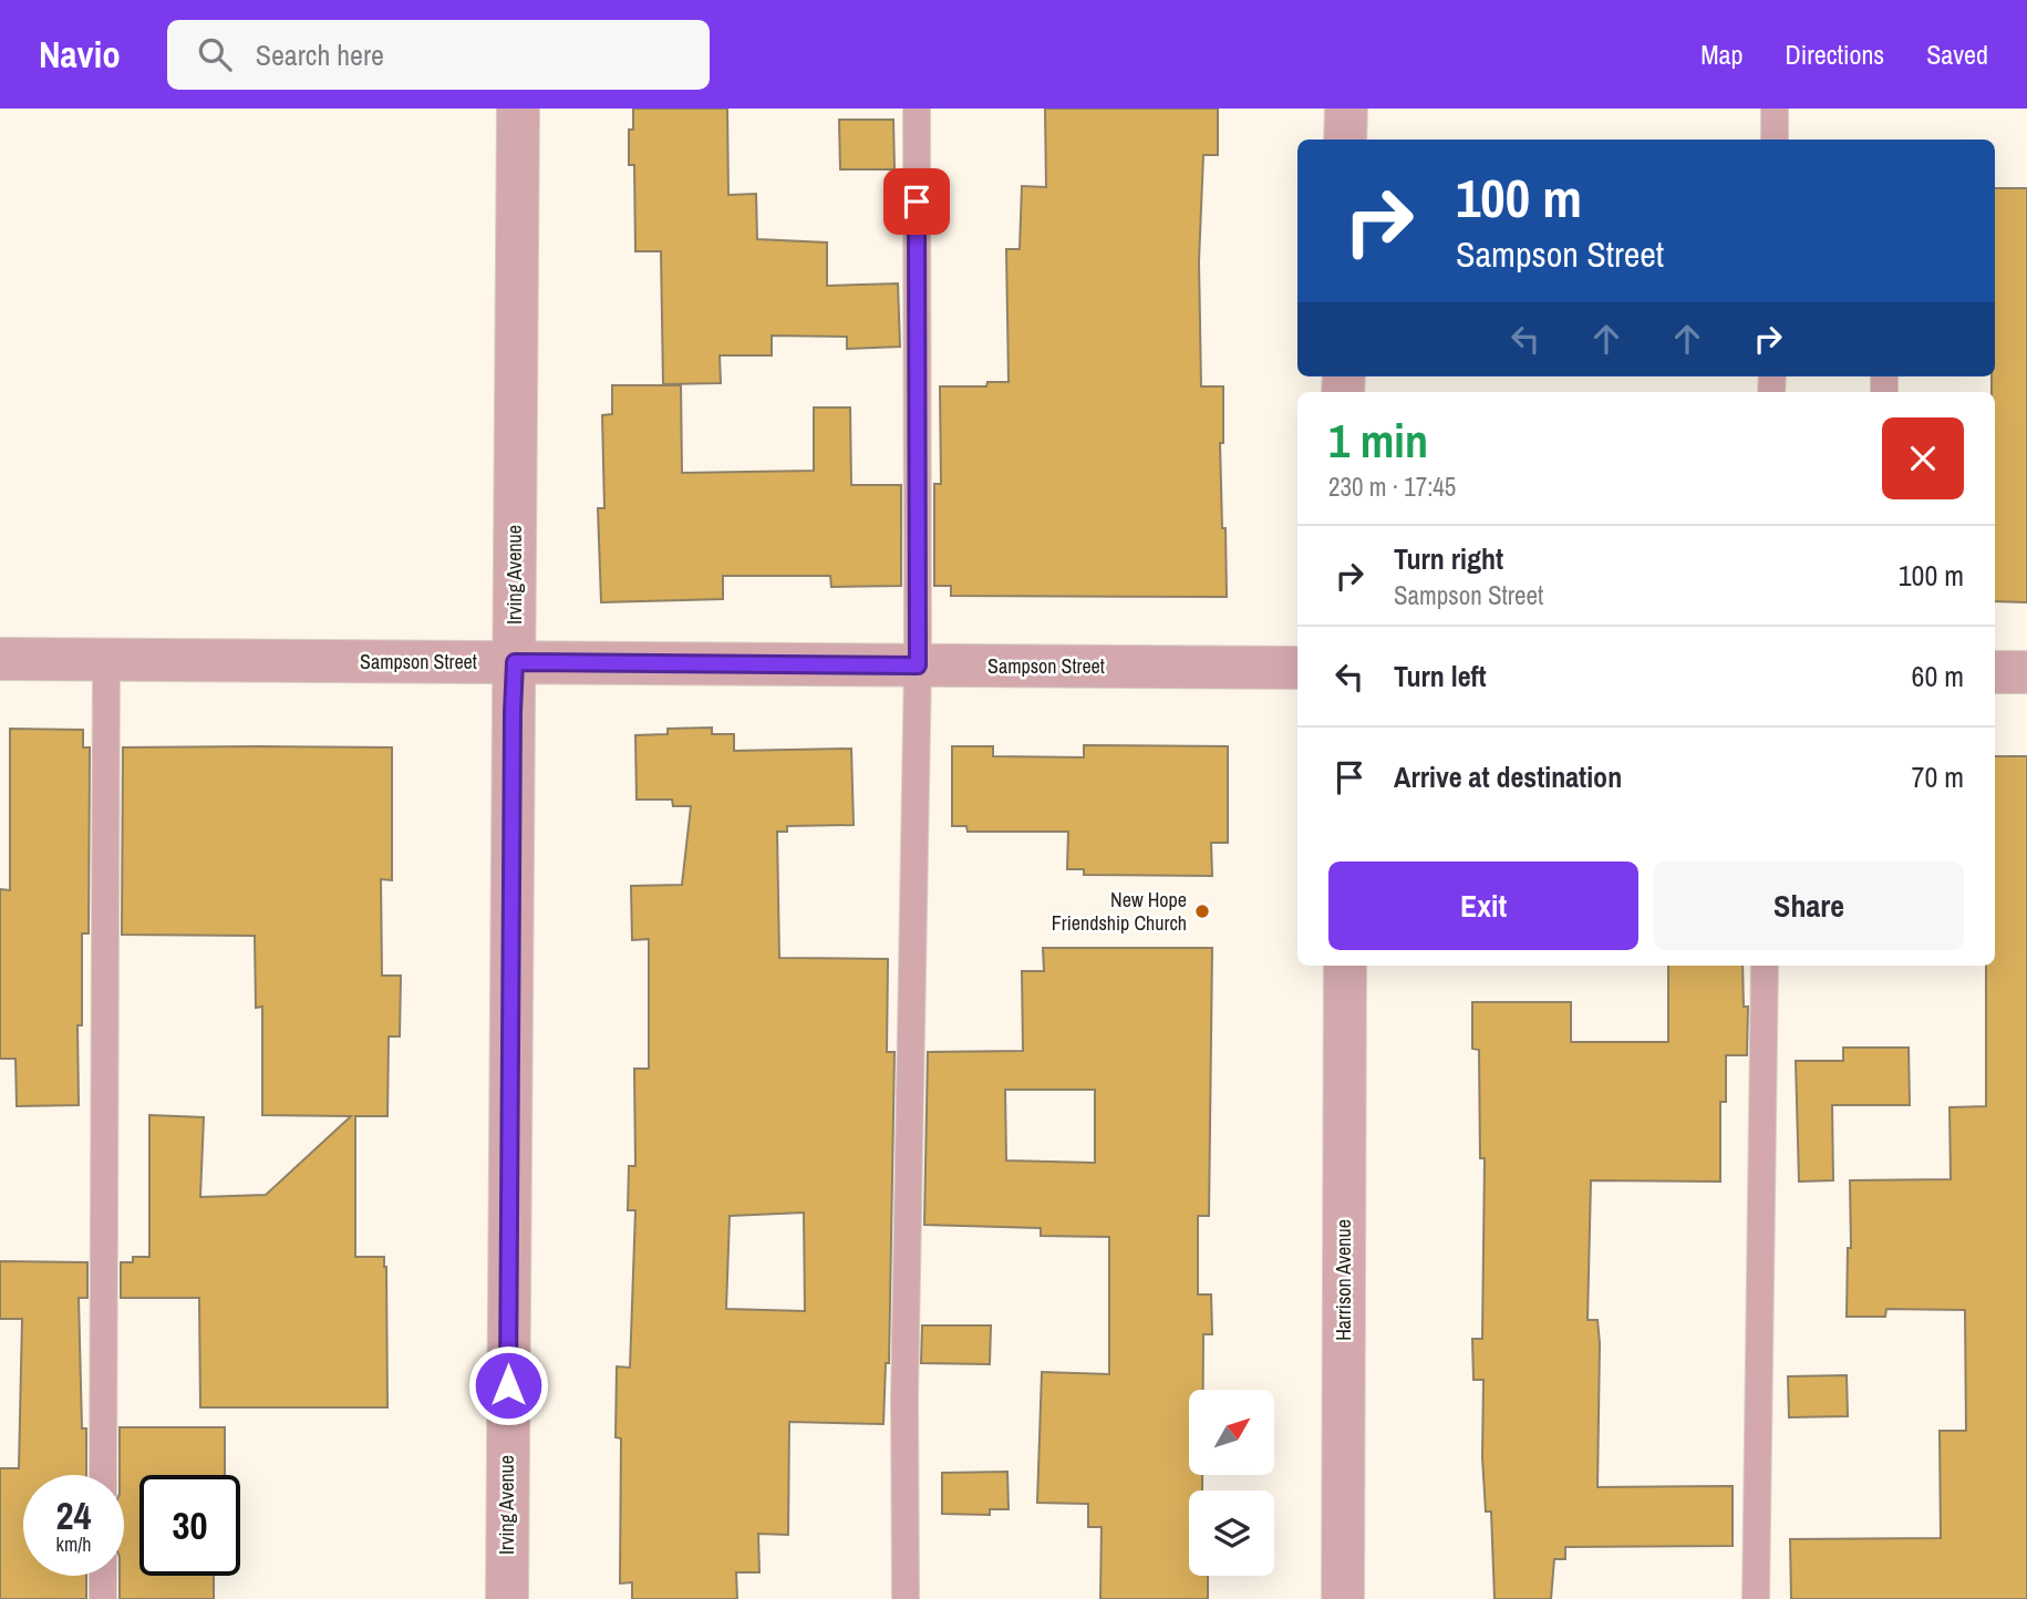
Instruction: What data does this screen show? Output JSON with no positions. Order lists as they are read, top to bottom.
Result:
{
  "streets": {
    "street": ["Irving Avenue", "Sampson Street", "Harrison Avenue"]
  },
  "crossings": [
    ["Irving Avenue", "Sampson Street"]
  ],
  "places": ["New Hope Friendship Church"],
  "north": "top right",
  "page": {
    "header": "Navio",
    "search": "Search here",
    "nav": ["Map", "Directions", "Saved"],
    "turn": ["100 m", "Sampson Street"],
    "heading": ["1 min", "230 m · 17:45"],
    "list": [
      {
        "name": "Turn right",
        "note": "Sampson Street",
        "value": "100 m"
      },
      {
        "name": "Turn left",
        "value": "60 m"
      },
      {
        "name": "Arrive at destination",
        "value": "70 m"
      }
    ],
    "buttons": ["Exit", "Share"],
    "speed": "24 km/h",
    "limit": "30"
  }
}
